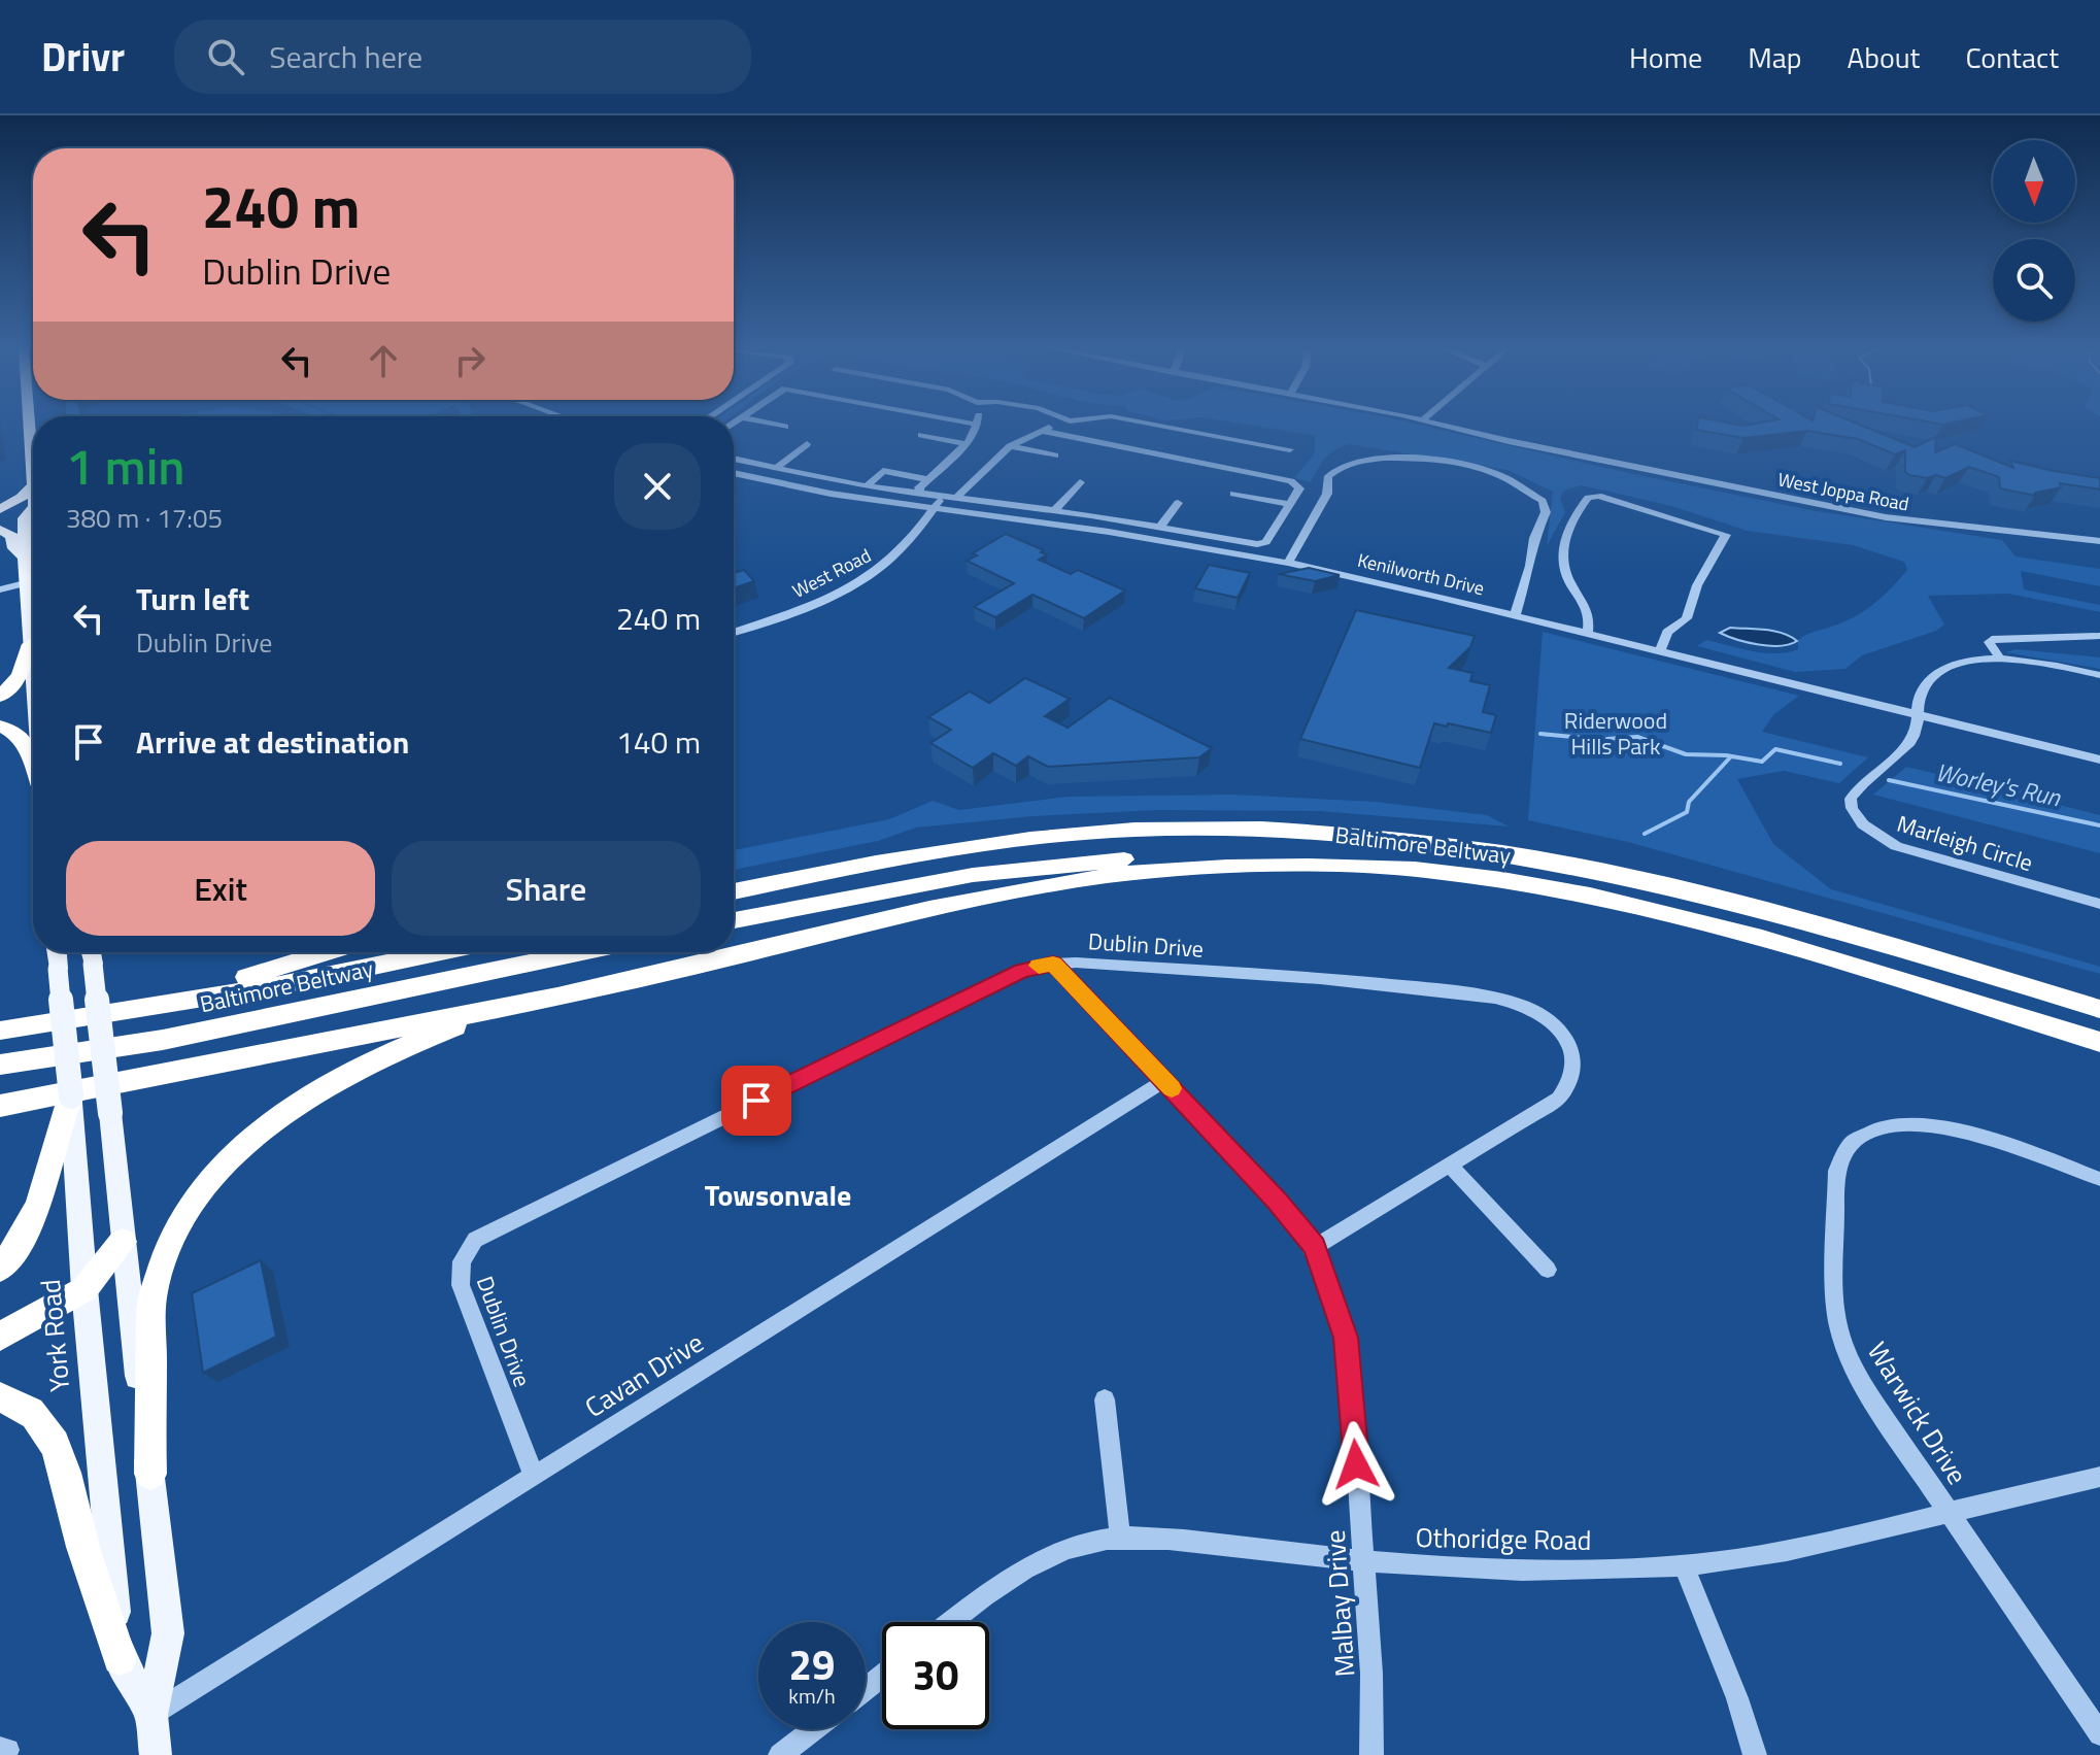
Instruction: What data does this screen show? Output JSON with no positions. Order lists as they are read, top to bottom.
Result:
{
  "streets": {
    "highway": ["Baltimore Beltway"],
    "main road": ["York Road"],
    "street": [
      "West Joppa Road",
      "West Road",
      "Kenilworth Drive",
      "Marleigh Circle",
      "Dublin Drive",
      "Cavan Drive",
      "Warwick Drive",
      "Othoridge Road",
      "Malbay Drive"
    ]
  },
  "crossings": [
    ["West Road", "Kenilworth Drive"],
    ["Kenilworth Drive", "Marleigh Circle"],
    ["Dublin Drive", "Cavan Drive"],
    ["Dublin Drive", "Malbay Drive"],
    ["York Road", "Cavan Drive"],
    ["Cavan Drive", "Malbay Drive"],
    ["Warwick Drive", "Othoridge Road"],
    ["Othoridge Road", "Malbay Drive"]
  ],
  "districts": ["Towsonvale"],
  "water": ["Worley's Run"],
  "parks": ["Riderwood Hills Park"],
  "north": "bottom",
  "page": {
    "header": "Drivr",
    "search": "Search here",
    "nav": [
      "Home",
      "Map",
      "About",
      "Contact"
    ],
    "turn": ["240 m", "Dublin Drive"],
    "heading": ["1 min", "380 m · 17:05"],
    "list": [
      {
        "name": "Turn left",
        "note": "Dublin Drive",
        "value": "240 m"
      },
      {
        "name": "Arrive at destination",
        "value": "140 m"
      }
    ],
    "buttons": ["Exit", "Share"],
    "speed": "29 km/h",
    "limit": "30"
  }
}
